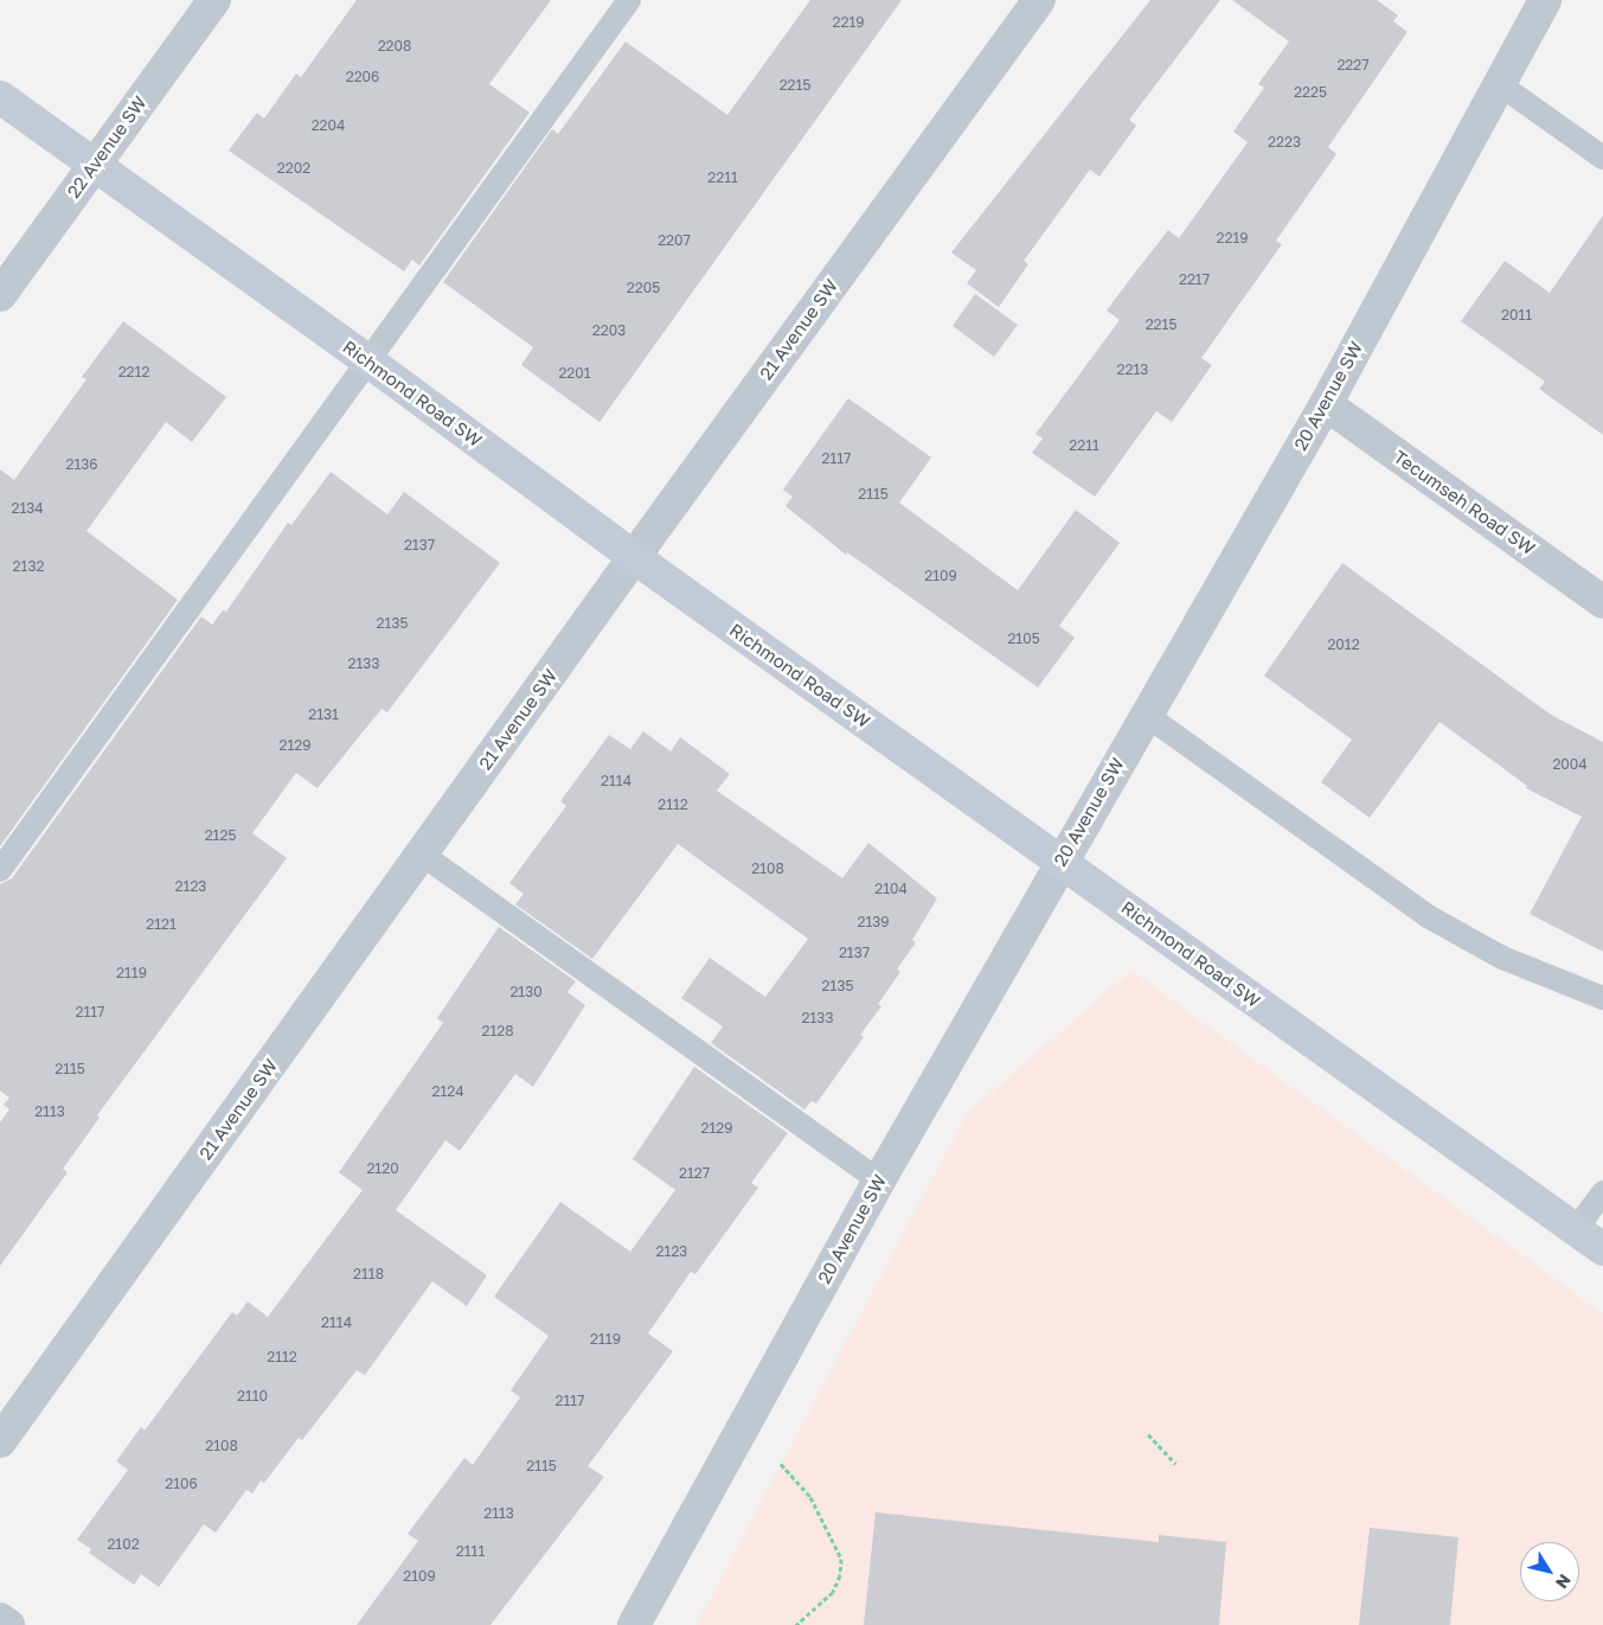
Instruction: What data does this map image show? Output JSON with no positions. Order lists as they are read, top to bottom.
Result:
{
  "streets": {
    "street": [
      "22 Avenue SW",
      "21 Avenue SW",
      "Richmond Road SW",
      "20 Avenue SW",
      "Tecumseh Road SW"
    ]
  },
  "crossings": [
    ["22 Avenue SW", "Richmond Road SW"],
    ["21 Avenue SW", "Richmond Road SW"],
    ["Richmond Road SW", "20 Avenue SW"],
    ["20 Avenue SW", "Tecumseh Road SW"]
  ],
  "house_numbers": [
    "2219",
    "2208",
    "2227",
    "2206",
    "2215",
    "2225",
    "2204",
    "2223",
    "2202",
    "2211",
    "2219",
    "2207",
    "2217",
    "2205",
    "2011",
    "2215",
    "2203",
    "2213",
    "2212",
    "2201",
    "2211",
    "2117",
    "2136",
    "2115",
    "2134",
    "2137",
    "2132",
    "2109",
    "2135",
    "2105",
    "2012",
    "2133",
    "2131",
    "2129",
    "2004",
    "2114",
    "2112",
    "2125",
    "2108",
    "2123",
    "2104",
    "2139",
    "2121",
    "2137",
    "2119",
    "2135",
    "2130",
    "2117",
    "2133",
    "2128",
    "2115",
    "2124",
    "2113",
    "2129",
    "2120",
    "2127",
    "2123",
    "2118",
    "2114",
    "2119",
    "2112",
    "2110",
    "2117",
    "2108",
    "2115",
    "2106",
    "2113",
    "2102",
    "2111",
    "2109"
  ],
  "north": "bottom right"
}
